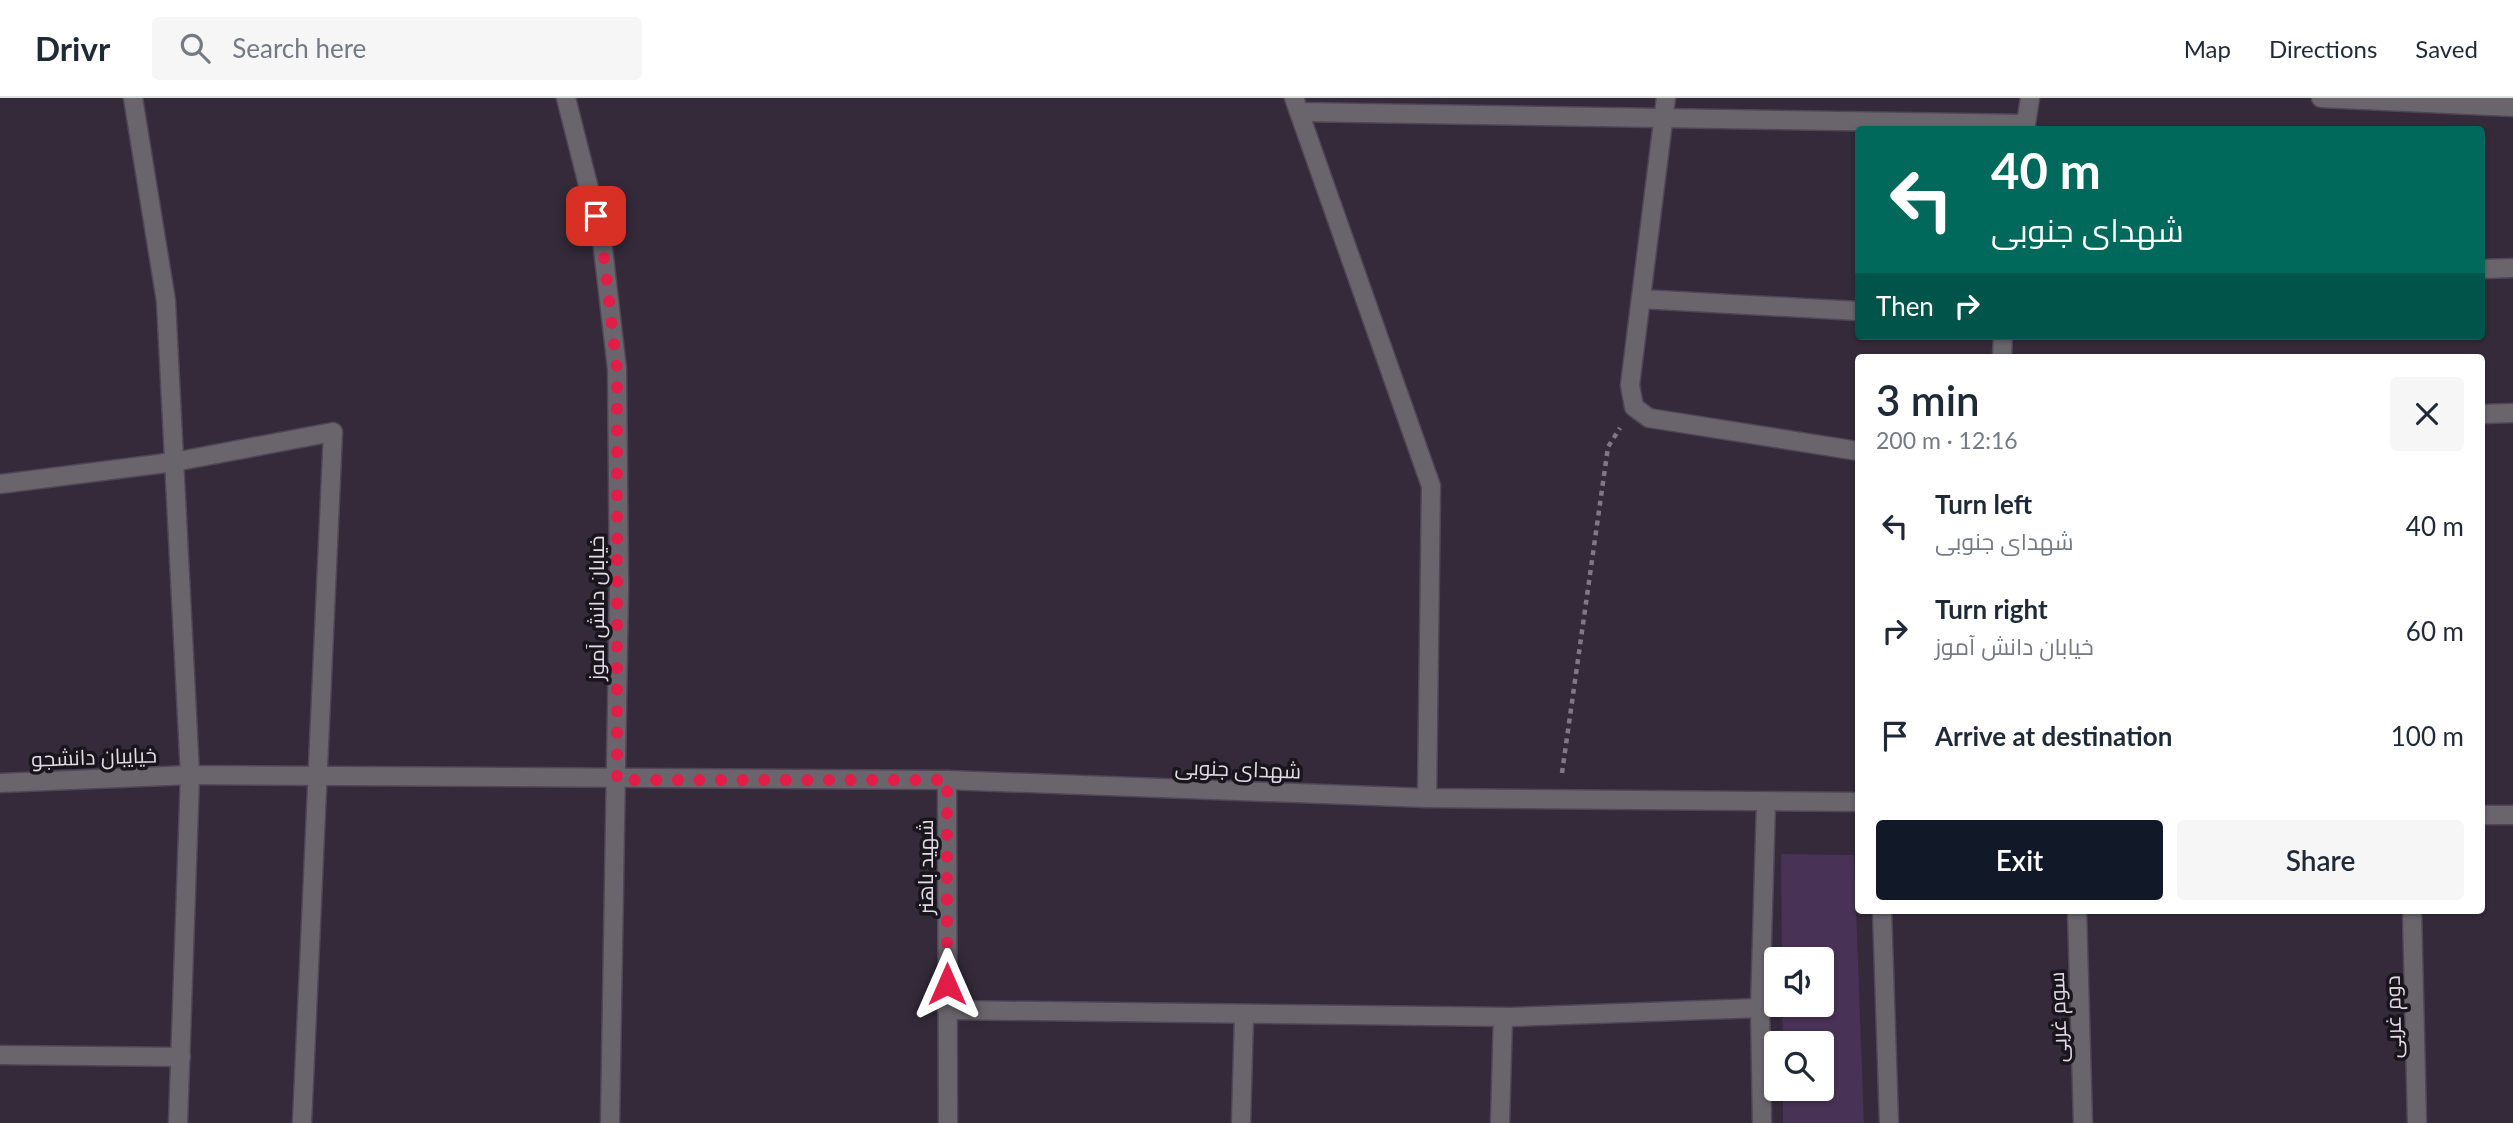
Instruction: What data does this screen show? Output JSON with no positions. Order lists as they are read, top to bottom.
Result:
{
  "streets": {
    "street": [
      "خیابان دانش آموز",
      "خیایبان دانشجو",
      "شهدای جنوبی",
      "شهید باهنر",
      "سوم غربی",
      "دوم غربی"
    ]
  },
  "crossings": [
    ["خیابان دانش آموز", "شهدای جنوبی"],
    ["خیایبان دانشجو", "شهدای جنوبی"],
    ["شهدای جنوبی", "شهید باهنر"]
  ],
  "page": {
    "header": "Drivr",
    "search": "Search here",
    "nav": ["Map", "Directions", "Saved"],
    "turn": ["40 m", "شهدای جنوبی"],
    "then": "Then",
    "heading": ["3 min", "200 m · 12:16"],
    "list": [
      {
        "name": "Turn left",
        "note": "شهدای جنوبی",
        "value": "40 m"
      },
      {
        "name": "Turn right",
        "note": "خیابان دانش آموز",
        "value": "60 m"
      },
      {
        "name": "Arrive at destination",
        "value": "100 m"
      }
    ],
    "buttons": ["Exit", "Share"]
  }
}
